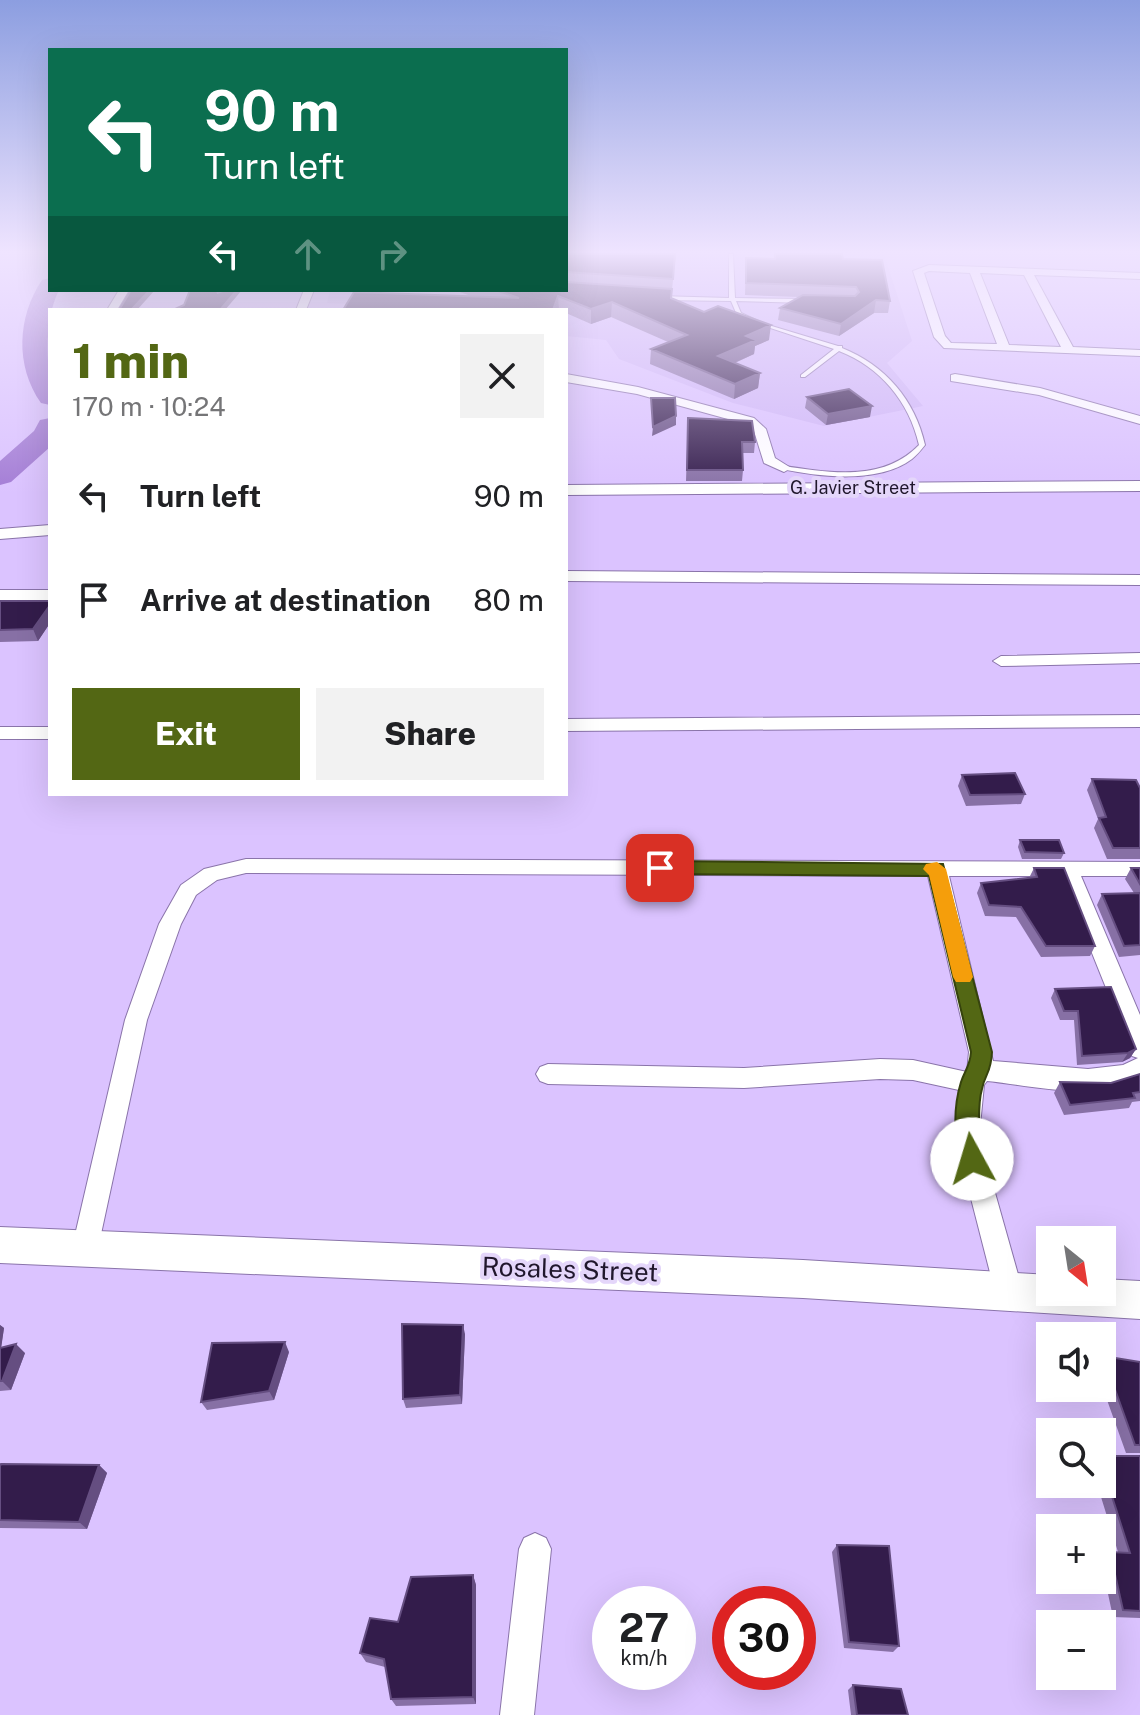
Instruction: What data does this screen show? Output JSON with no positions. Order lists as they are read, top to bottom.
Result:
{
  "streets": {
    "main road": ["Rosales Street"],
    "street": ["G. Javier Street"]
  },
  "north": "bottom right",
  "page": {
    "turn": ["90 m", "Turn left"],
    "heading": ["1 min", "170 m · 10:24"],
    "list": [
      {
        "name": "Turn left",
        "value": "90 m"
      },
      {
        "name": "Arrive at destination",
        "value": "80 m"
      }
    ],
    "buttons": ["Exit", "Share"],
    "map_buttons": ["+", "−"],
    "speed": "27 km/h",
    "limit": "30"
  }
}
